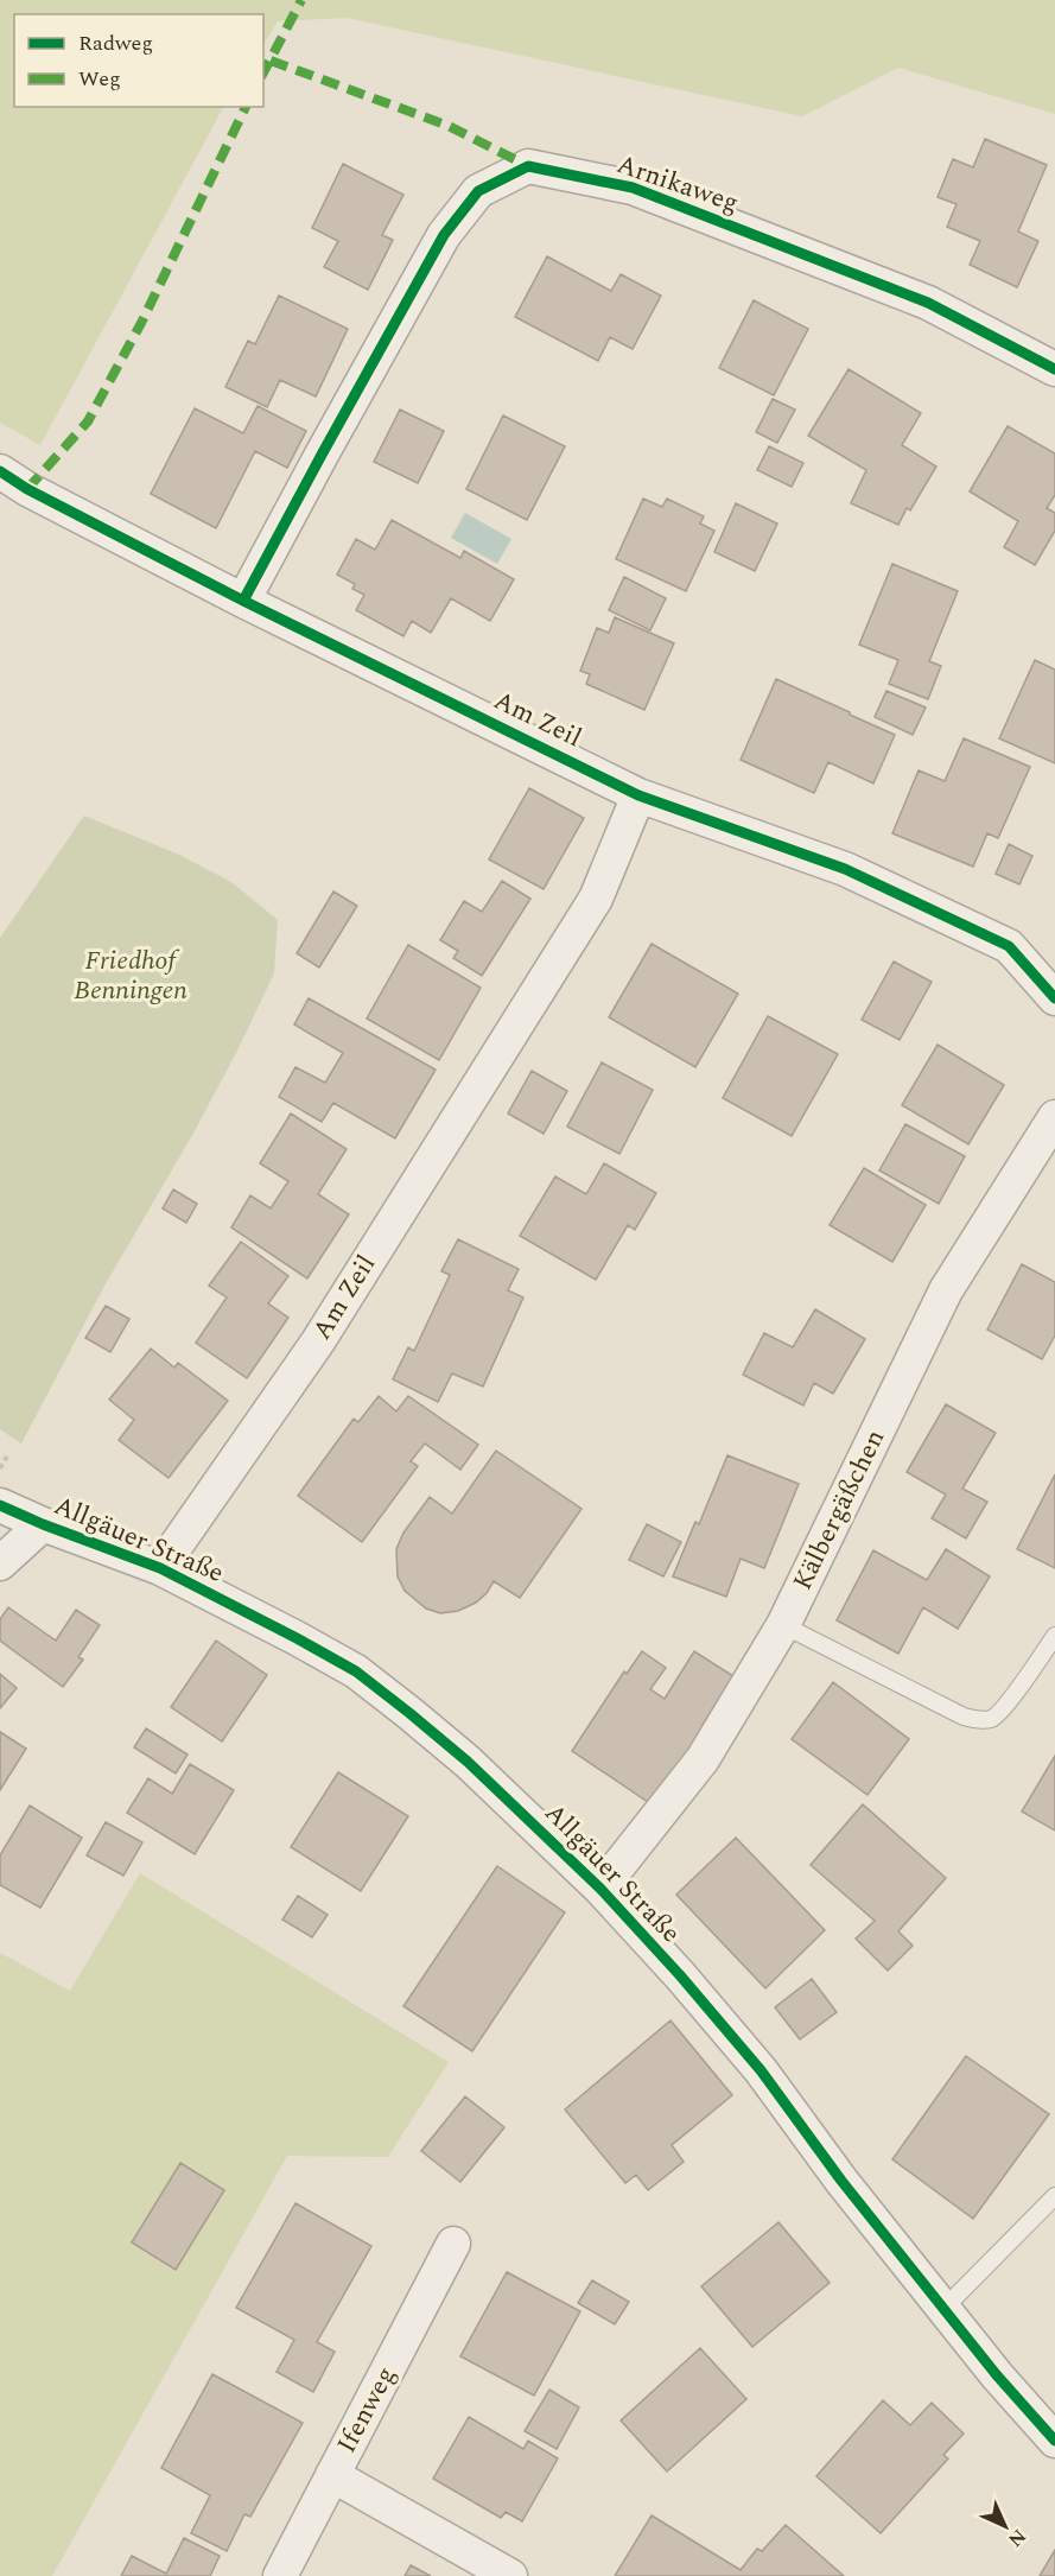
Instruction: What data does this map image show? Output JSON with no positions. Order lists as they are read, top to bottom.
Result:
{
  "streets": {
    "street": [
      "Arnikaweg",
      "Am Zeil",
      "Kälbergäßchen",
      "Allgäuer Straße",
      "Ifenweg"
    ]
  },
  "crossings": [
    ["Arnikaweg", "Am Zeil"],
    ["Am Zeil", "Allgäuer Straße"],
    ["Kälbergäßchen", "Allgäuer Straße"]
  ],
  "parks": ["Friedhof Benningen"],
  "legend": ["Radweg", "Weg"],
  "north": "bottom right"
}
